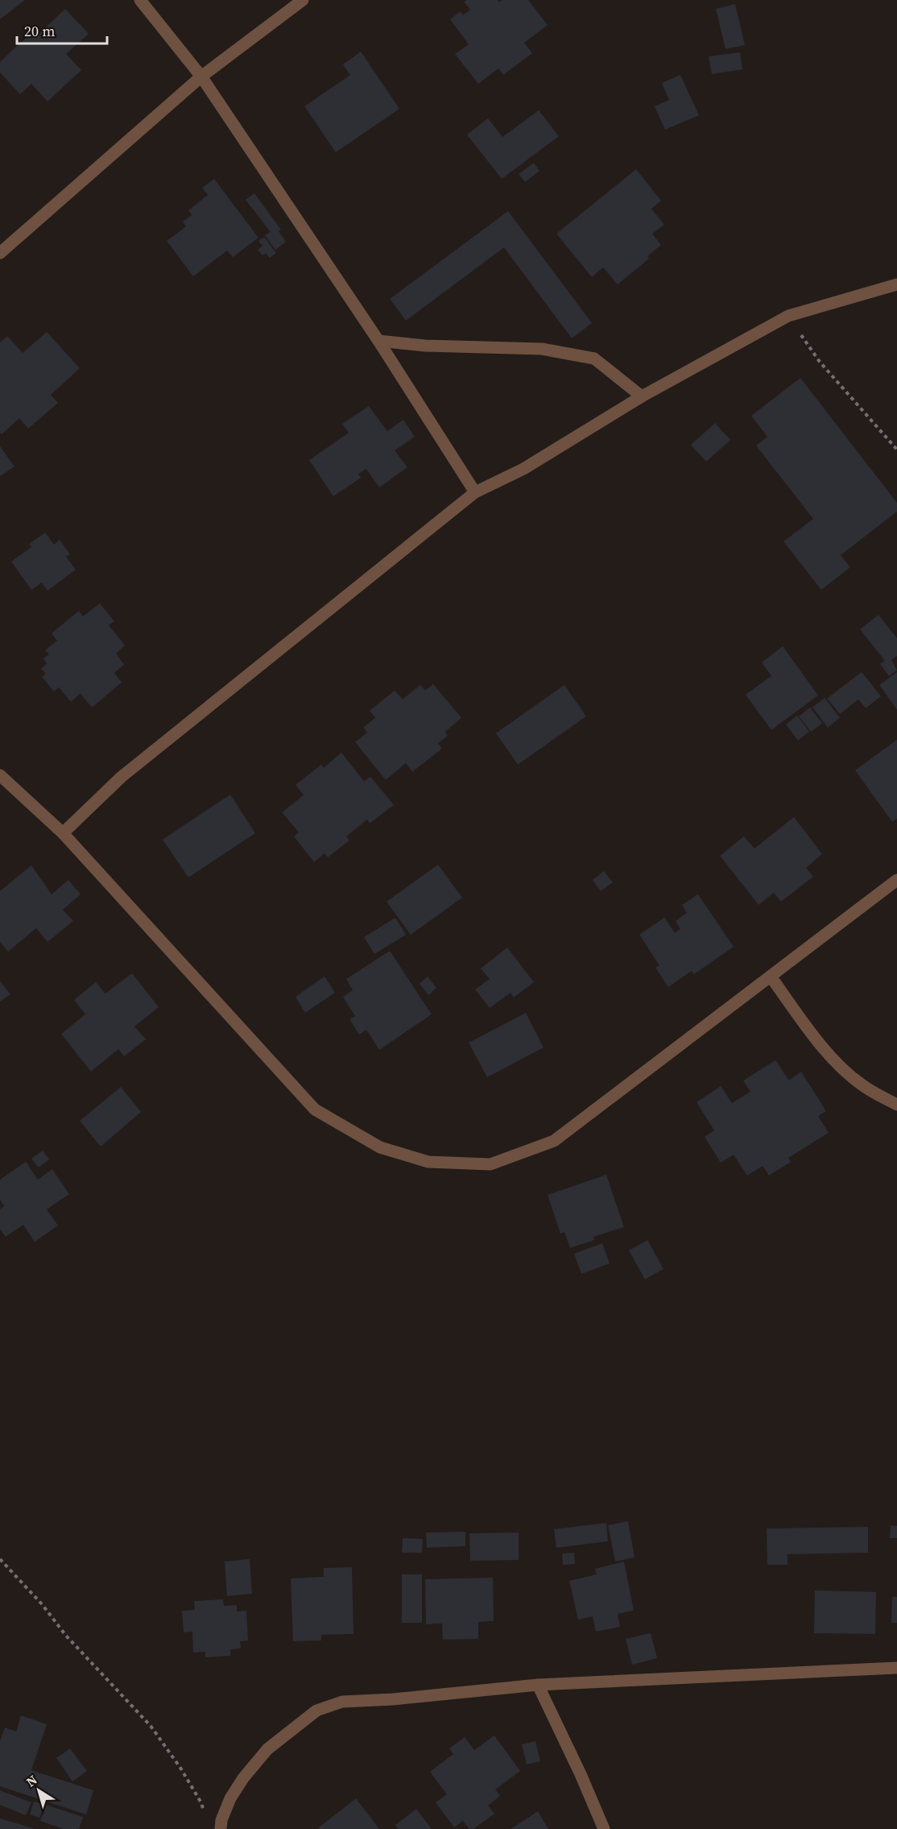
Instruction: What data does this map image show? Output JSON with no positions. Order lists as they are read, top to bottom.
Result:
{
  "scale_bar": "20 m",
  "north": "top left"
}
